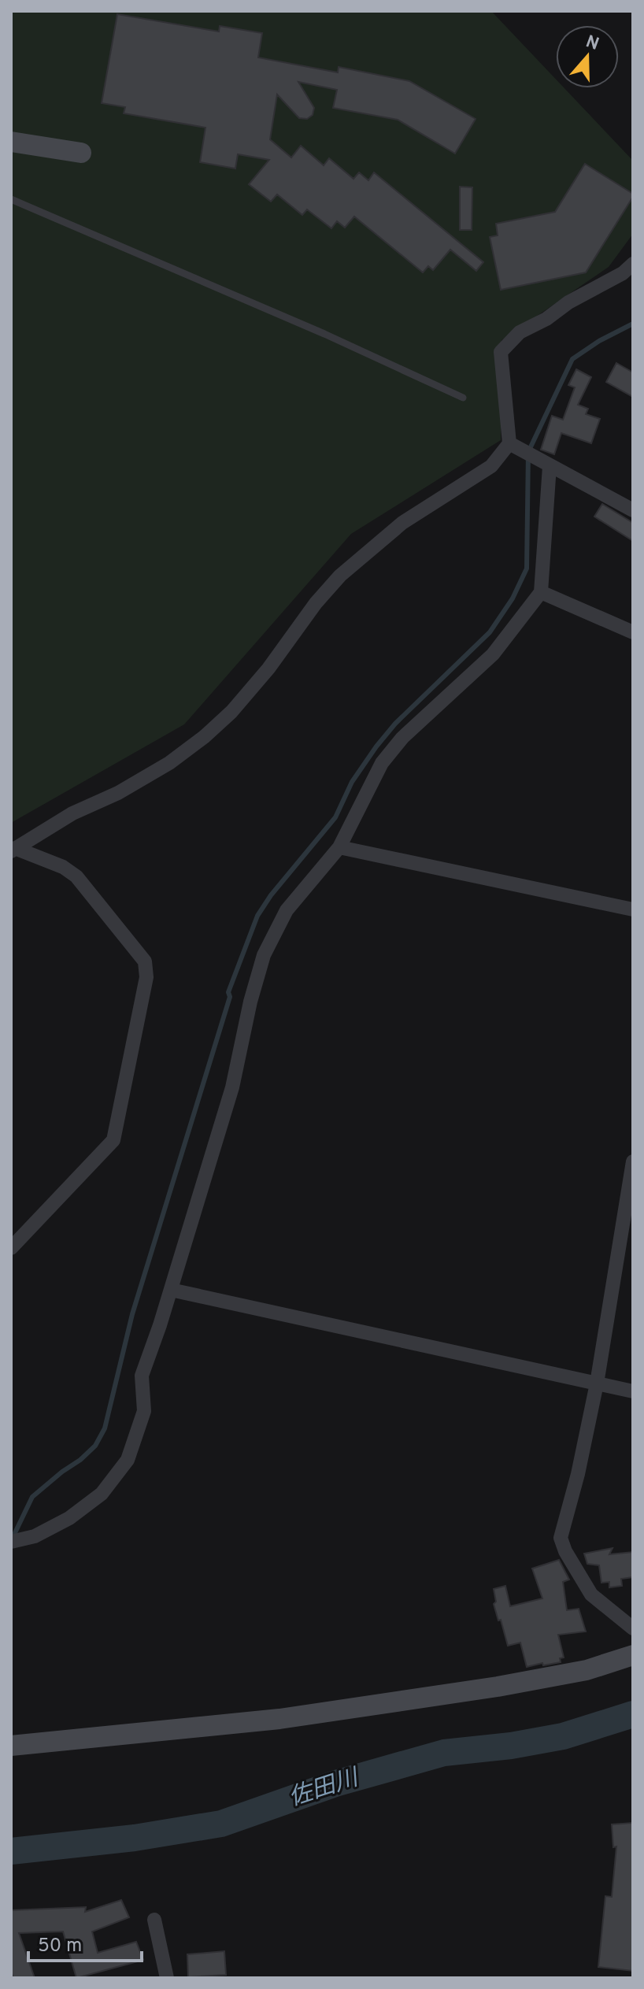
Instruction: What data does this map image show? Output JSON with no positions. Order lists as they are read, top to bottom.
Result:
{
  "water": ["佐田川"],
  "scale_bar": "50 m",
  "north": "top"
}
